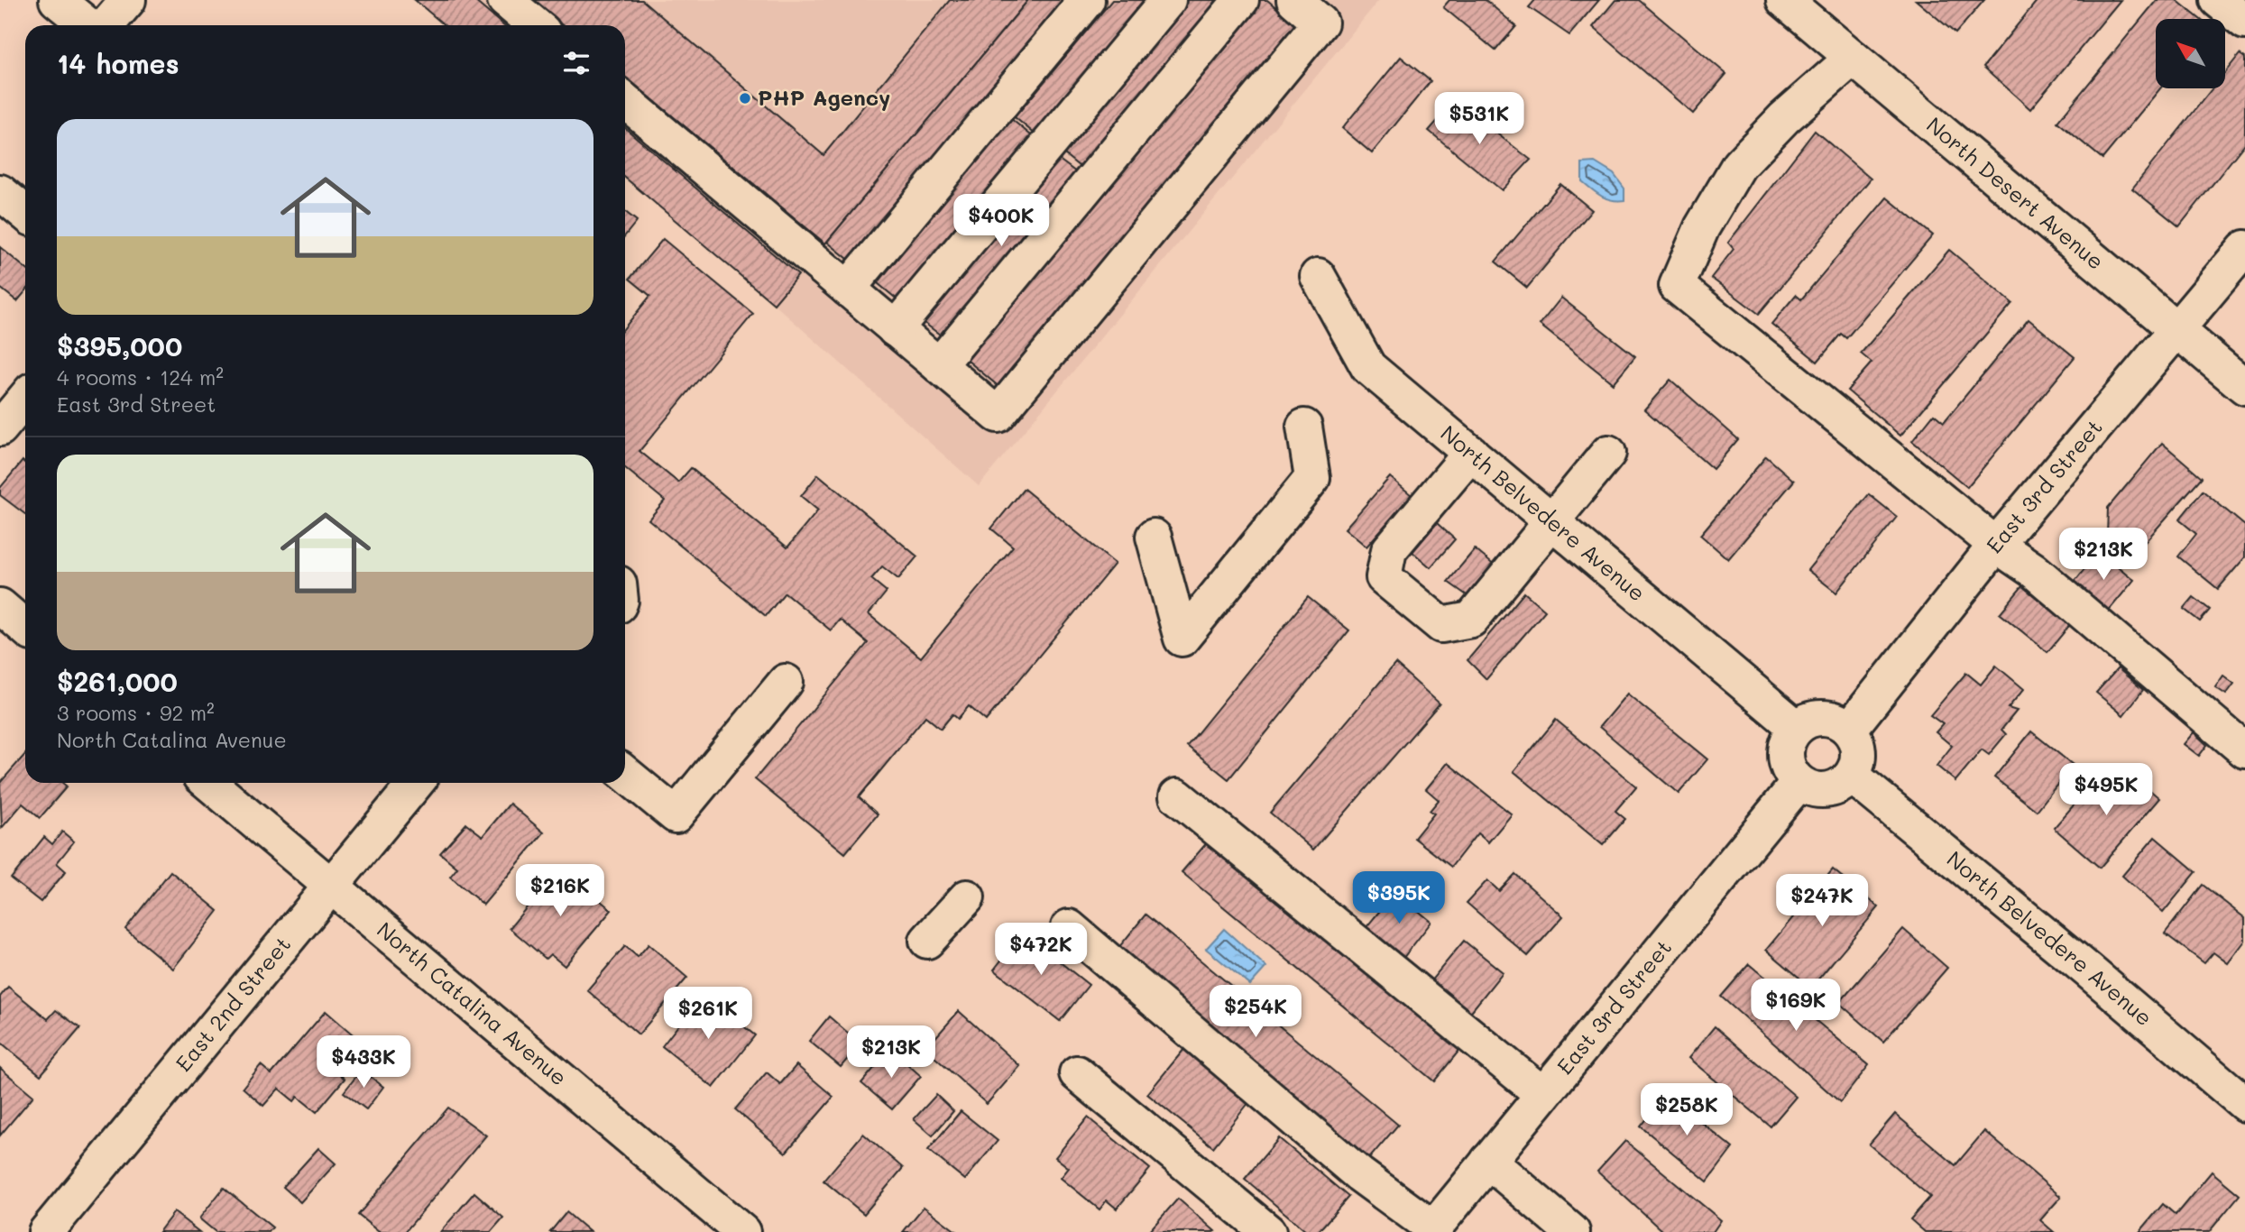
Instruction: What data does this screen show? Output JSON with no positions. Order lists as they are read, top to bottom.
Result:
{
  "streets": {
    "street": [
      "North Desert Avenue",
      "East 3rd Street",
      "North Belvedere Avenue",
      "East 2nd Street",
      "North Catalina Avenue"
    ]
  },
  "crossings": [
    ["North Desert Avenue", "East 3rd Street"],
    ["East 3rd Street", "North Belvedere Avenue"],
    ["East 2nd Street", "North Catalina Avenue"]
  ],
  "places": ["PHP Agency"],
  "north": "top left",
  "page": {
    "heading": "14 homes",
    "price": [
      "$531K",
      "$400K",
      "$213K",
      "$495K",
      "$216K",
      "$395K",
      "$247K",
      "$472K",
      "$169K",
      "$254K",
      "$261K",
      "$213K",
      "$433K",
      "$258K"
    ],
    "list": [
      {
        "name": "$395,000",
        "note": "4 rooms · 124 m² · East 3rd Street"
      },
      {
        "name": "$261,000",
        "note": "3 rooms · 92 m² · North Catalina Avenue"
      }
    ]
  }
}
